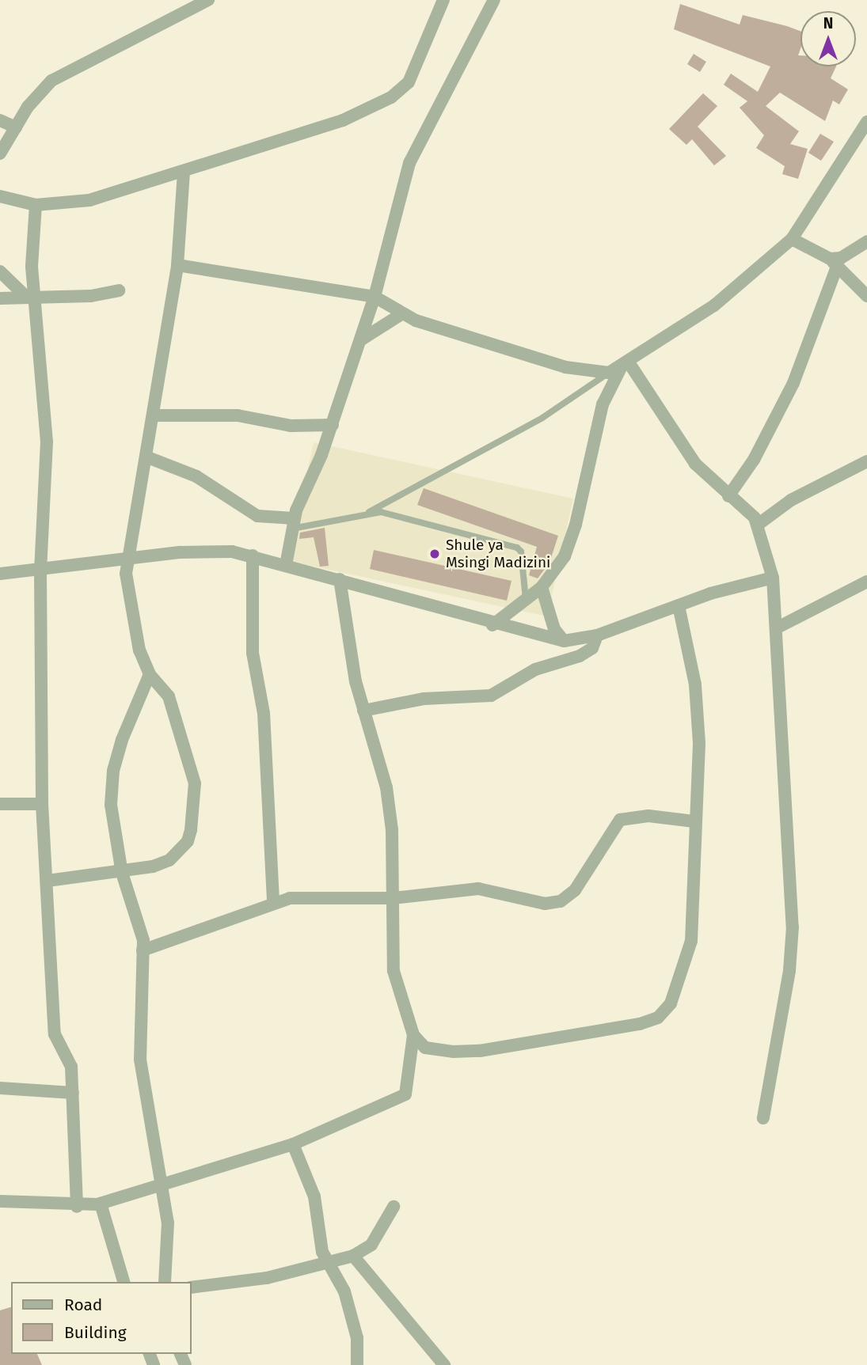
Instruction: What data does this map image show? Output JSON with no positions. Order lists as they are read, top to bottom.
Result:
{
  "places": ["Shule ya Msingi Madizini"],
  "legend": ["Road", "Building"],
  "north": "top"
}
